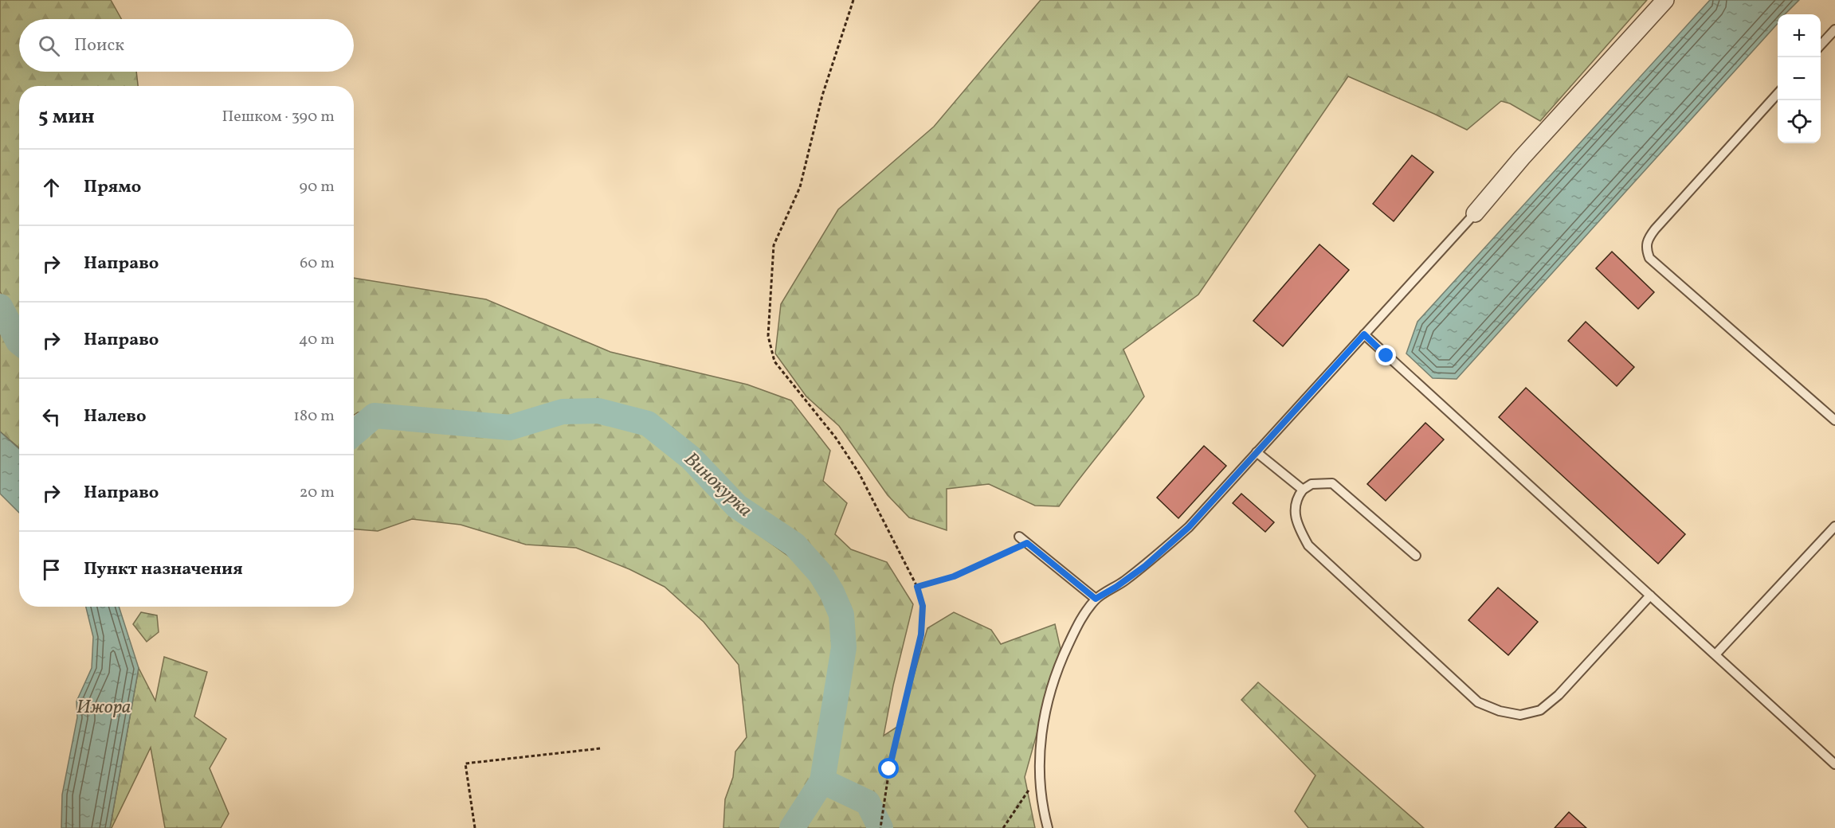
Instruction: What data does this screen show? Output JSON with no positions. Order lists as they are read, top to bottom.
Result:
{
  "water": ["Винокурка", "Ижора"],
  "page": {
    "map_buttons": ["+", "−"],
    "search": "Поиск",
    "heading": ["5 мин", "Пешком · 390 m"],
    "list": [
      ["Прямо", "90 m"],
      ["Направо", "60 m"],
      ["Направо", "40 m"],
      ["Налево", "180 m"],
      ["Направо", "20 m"],
      "Пункт назначения"
    ]
  }
}
